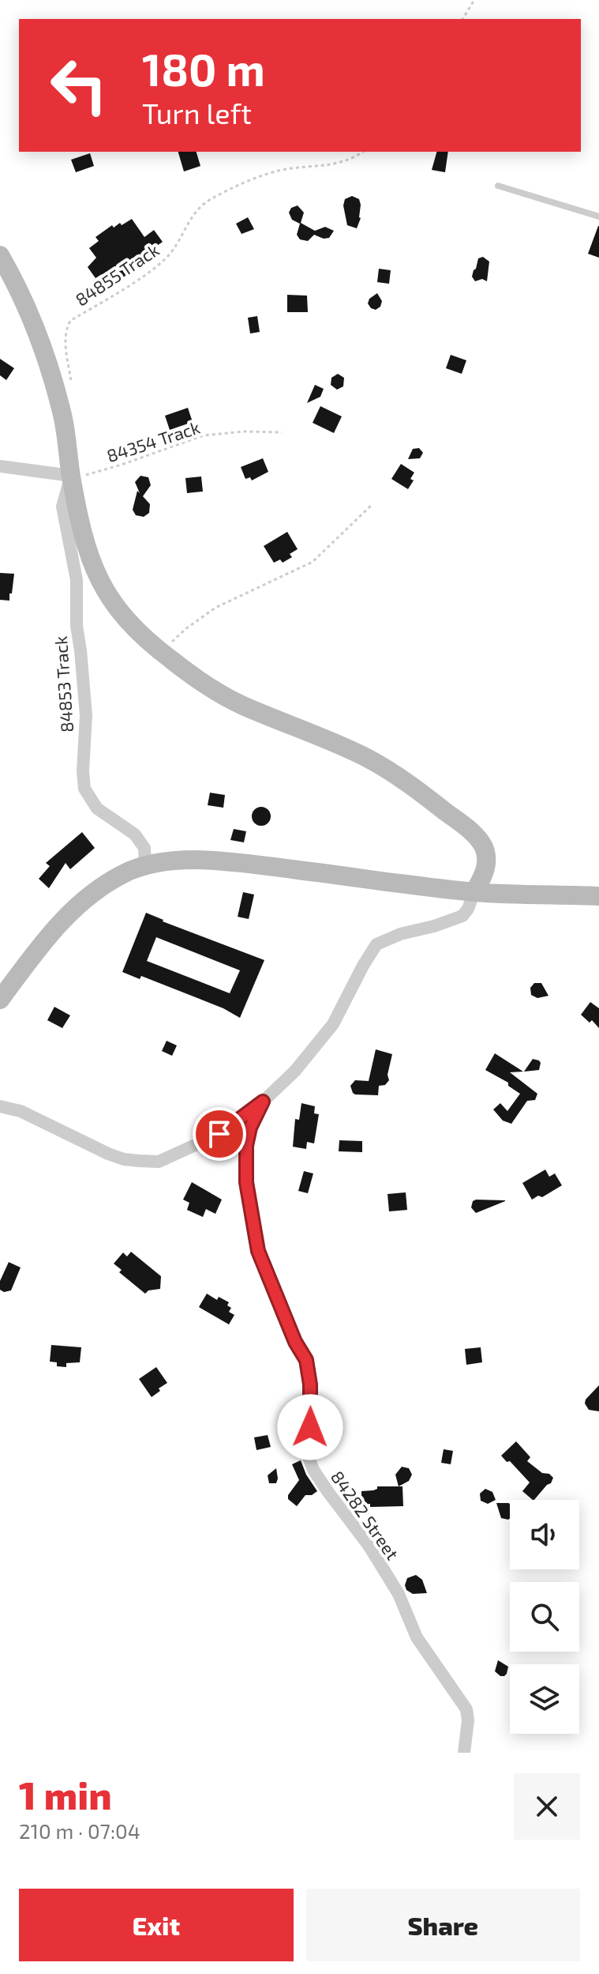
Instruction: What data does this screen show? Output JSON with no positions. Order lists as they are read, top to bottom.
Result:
{
  "streets": {
    "street": ["84853 Track", "84282 Street"],
    "path": ["84855 Track", "84354 Track"]
  },
  "crossings": [
    ["84354 Track", "84853 Track"]
  ],
  "page": {
    "turn": ["180 m", "Turn left"],
    "heading": ["1 min", "210 m · 07:04"],
    "buttons": ["Exit", "Share"]
  }
}
